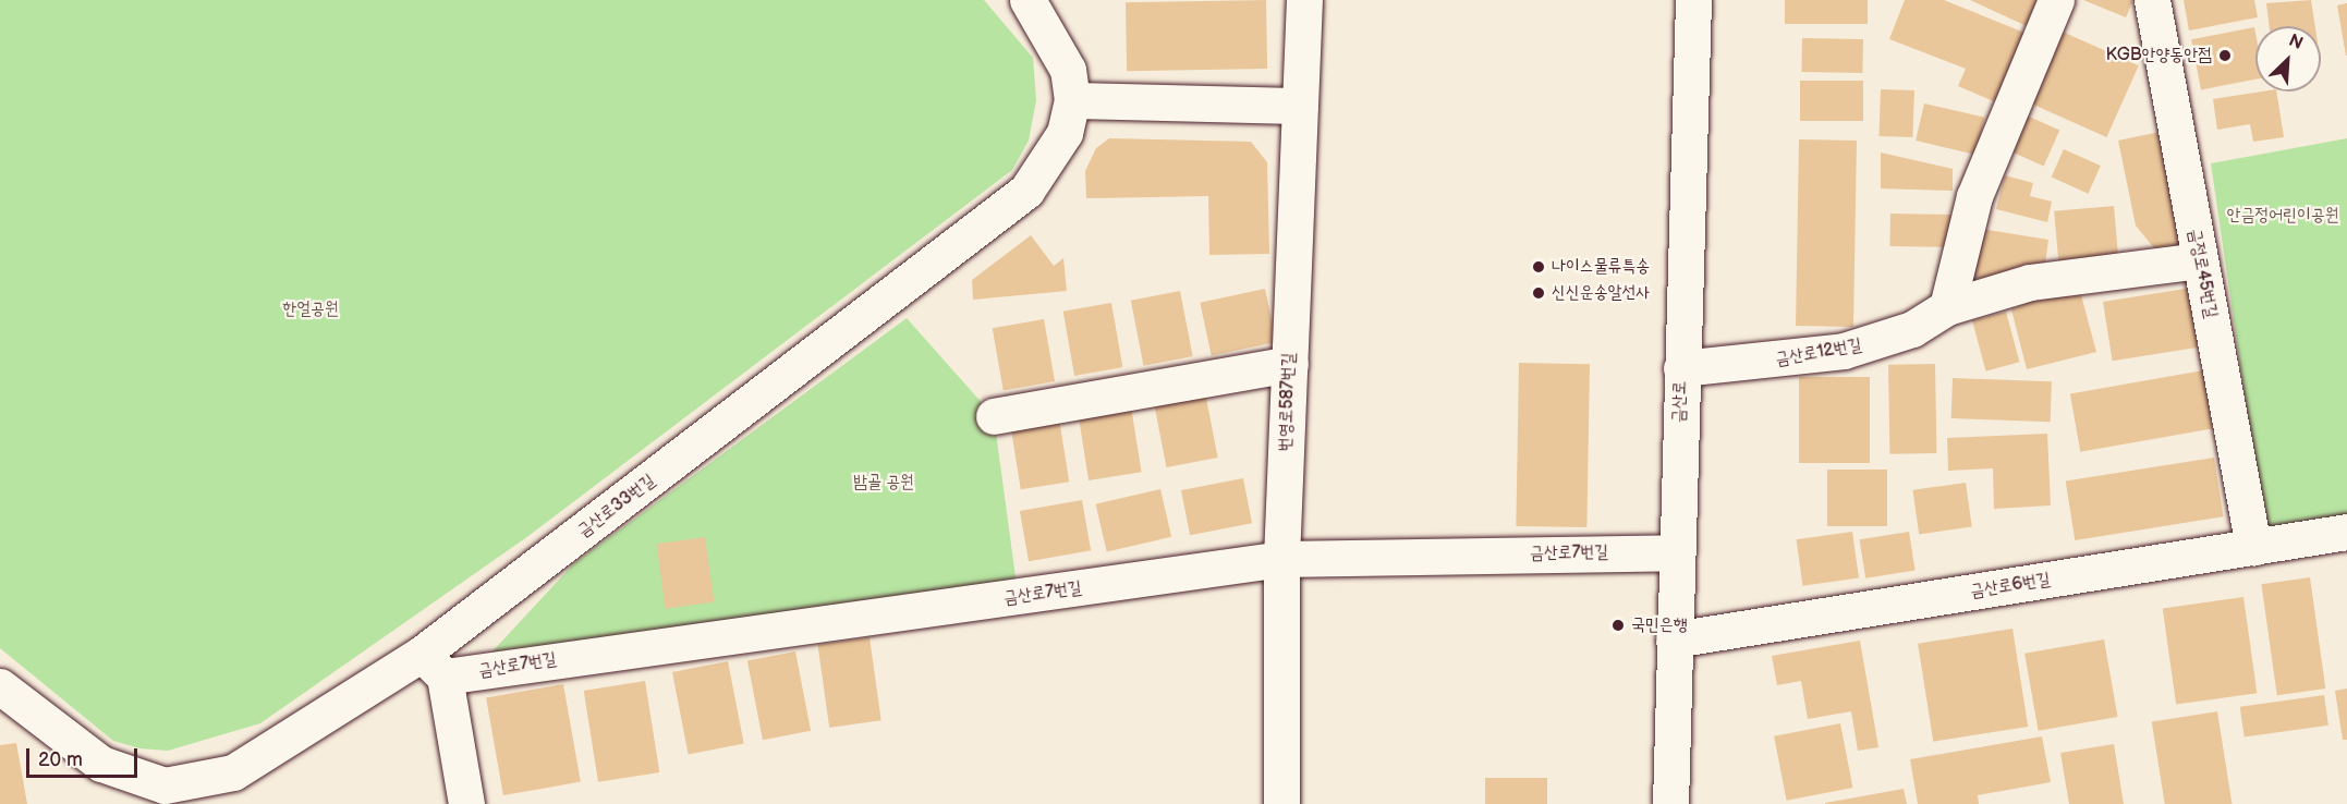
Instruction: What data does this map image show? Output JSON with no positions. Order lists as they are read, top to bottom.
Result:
{
  "streets": {
    "street": [
      "금정로45번길",
      "금산로12번길",
      "번영로587번길",
      "금산로",
      "금산로33번길",
      "금산로7번길",
      "금산로6번길"
    ]
  },
  "crossings": [
    ["금정로45번길", "금산로12번길"],
    ["금정로45번길", "금산로6번길"],
    ["금산로12번길", "금산로"],
    ["번영로587번길", "금산로7번길"],
    ["금산로", "금산로7번길"],
    ["금산로", "금산로6번길"],
    ["금산로33번길", "금산로7번길"]
  ],
  "parks": ["안금정어린이공원", "한얼공원", "밤골 공원"],
  "places": [
    "KGB안양동안점",
    "나이스물류특송",
    "신신운송알선사",
    "국민은행"
  ],
  "scale_bar": "20 m",
  "north": "top right"
}
